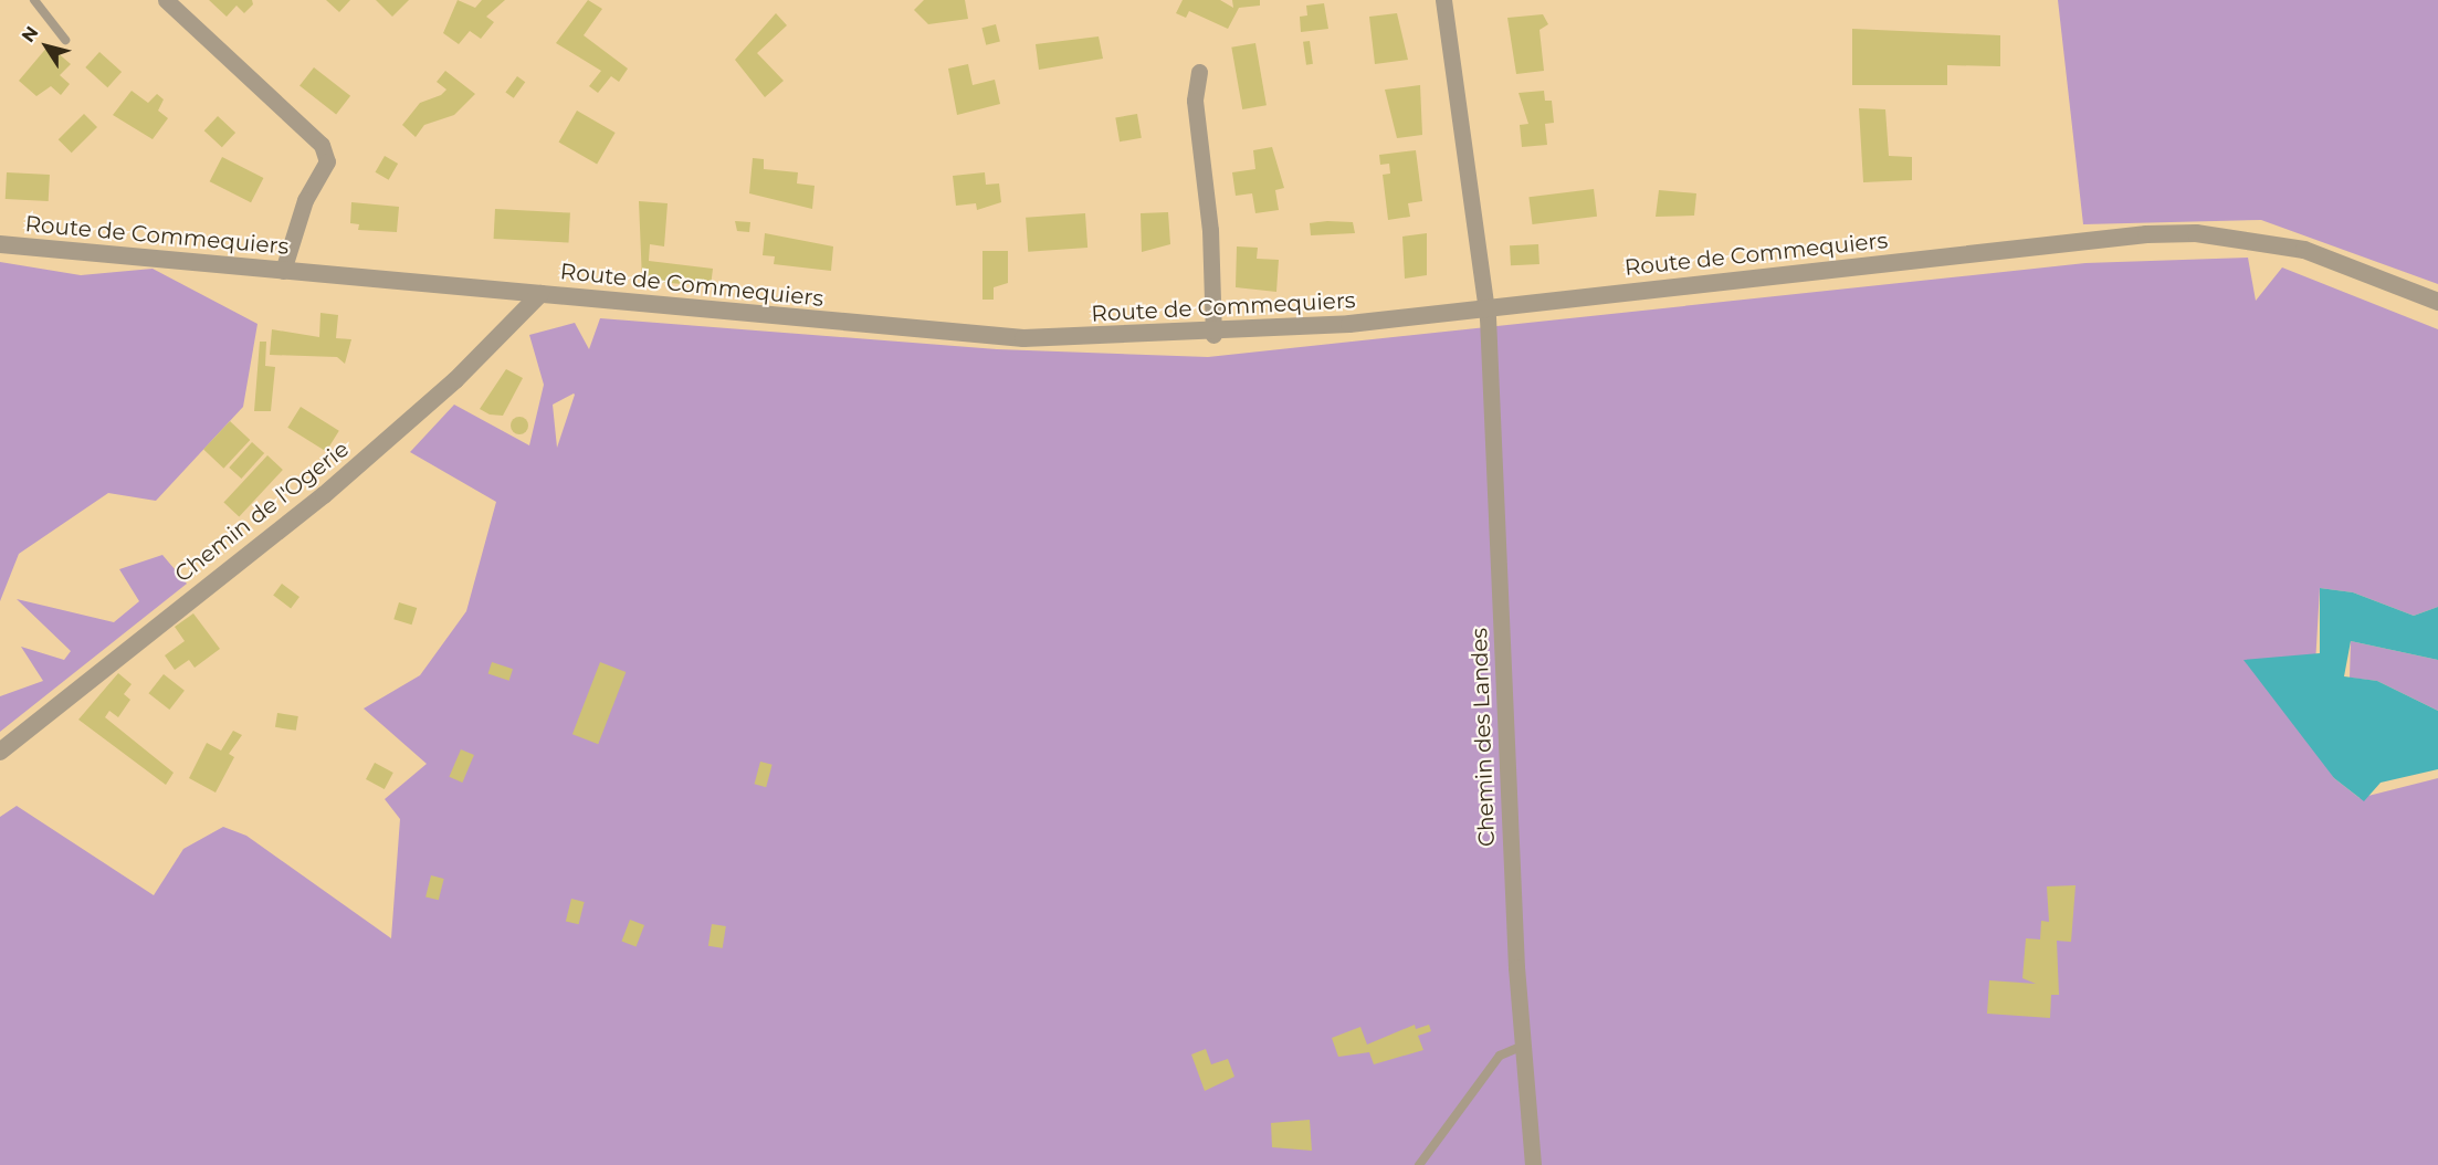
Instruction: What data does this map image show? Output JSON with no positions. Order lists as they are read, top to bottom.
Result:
{
  "streets": {
    "street": ["Route de Commequiers", "Chemin de l'Ogerie", "Chemin des Landes"]
  },
  "crossings": [
    ["Route de Commequiers", "Chemin de l'Ogerie"],
    ["Route de Commequiers", "Chemin des Landes"]
  ],
  "north": "top left"
}
